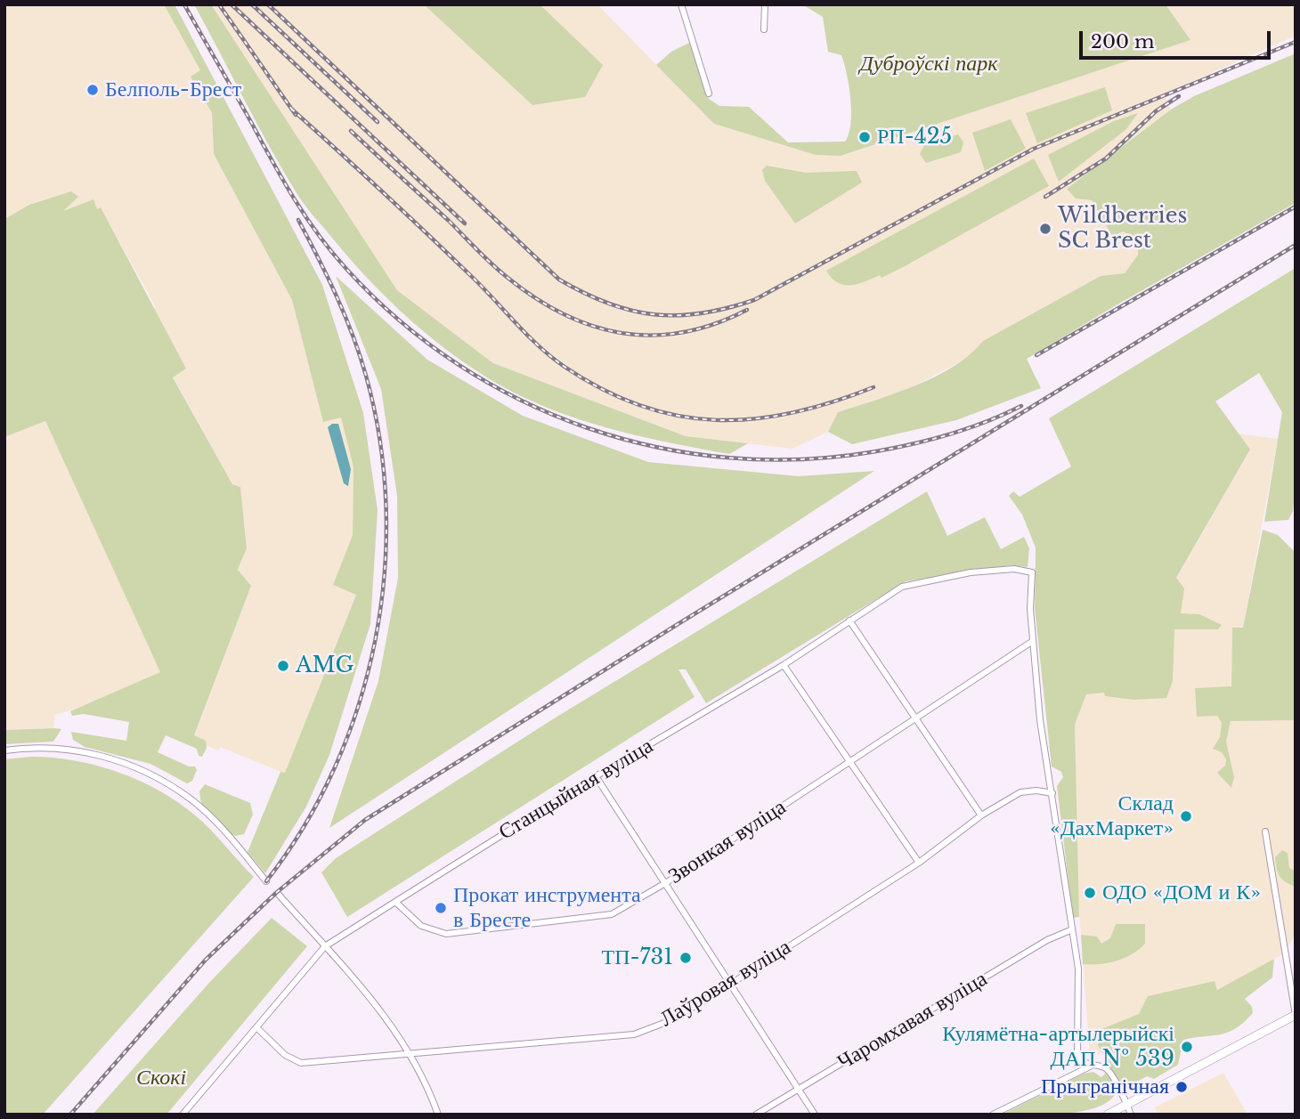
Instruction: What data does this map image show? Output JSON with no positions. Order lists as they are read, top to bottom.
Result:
{
  "streets": {
    "street": [
      "Станцыйная вуліца",
      "Звонкая вуліца",
      "Лаўровая вуліца",
      "Чаромхавая вуліца"
    ]
  },
  "crossings": [
    ["Станцыйная вуліца", "Звонкая вуліца"],
    ["Станцыйная вуліца", "Лаўровая вуліца"]
  ],
  "parks": ["Дуброўскі парк", "Скокі"],
  "places": [
    "Белполь-Брест",
    "РП-425",
    "Wildberries SC Brest",
    "AMG",
    "Склад «ДахМаркет»",
    "ОДО «ДОМ и К»",
    "Прокат инструмента в Бресте",
    "ТП-731",
    "Кулямётна-артылерыйскі ДАП № 539",
    "Прыгранічная"
  ],
  "scale_bar": "200 m"
}
